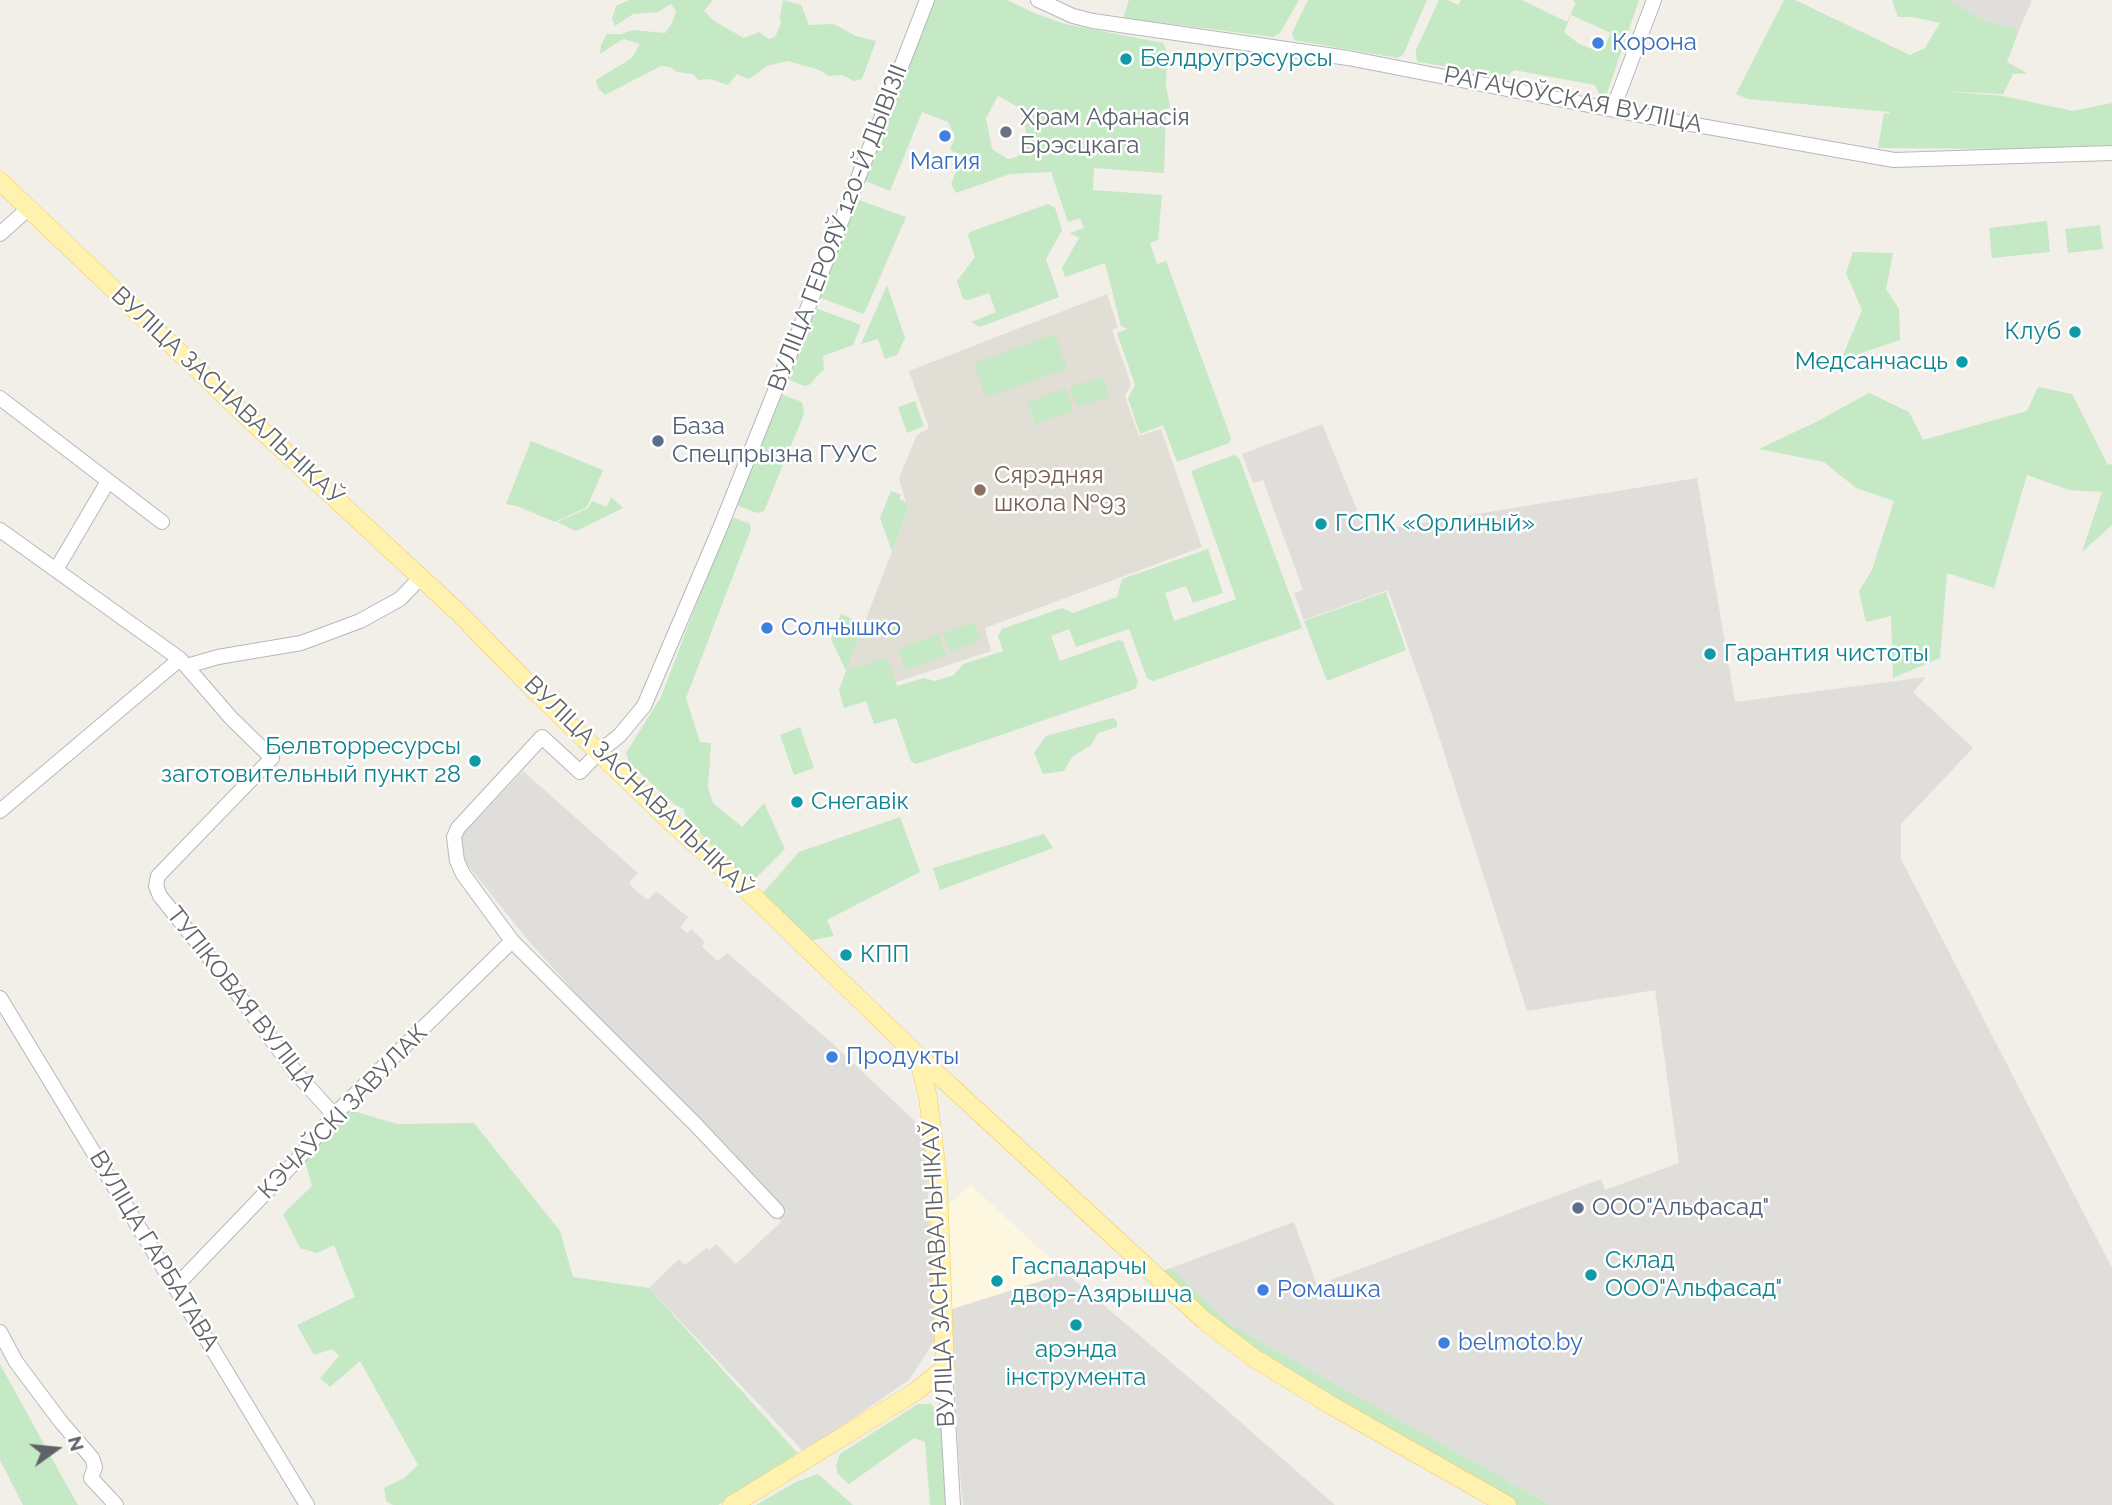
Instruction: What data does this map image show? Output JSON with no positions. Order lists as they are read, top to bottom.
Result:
{
  "streets": {
    "main road": ["ВУЛІЦА ЗАСНАВАЛЬНІКАЎ"],
    "street": [
      "РАГАЧОЎСКАЯ ВУЛІЦА",
      "ВУЛІЦА ГЕРОЯЎ 120-Й ДЫВІЗІІ",
      "ТУПІКОВАЯ ВУЛІЦА",
      "КЭЧАЎСКІ ЗАВУЛАК",
      "ВУЛІЦА ГАРБАТАВА"
    ]
  },
  "crossings": [
    ["ВУЛІЦА ГЕРОЯЎ 120-Й ДЫВІЗІІ", "ВУЛІЦА ЗАСНАВАЛЬНІКАЎ"],
    ["ВУЛІЦА ЗАСНАВАЛЬНІКАЎ", "КЭЧАЎСКІ ЗАВУЛАК"],
    ["ТУПІКОВАЯ ВУЛІЦА", "КЭЧАЎСКІ ЗАВУЛАК"],
    ["КЭЧАЎСКІ ЗАВУЛАК", "ВУЛІЦА ГАРБАТАВА"]
  ],
  "places": [
    "Корона",
    "Белдругрэсурсы",
    "Храм Афанасія Брэсцкага",
    "Магия",
    "Клуб",
    "Медсанчасць",
    "База Спецпрызна ГУУС",
    "Сярэдняя школа №93",
    "ГСПК «Орлиный»",
    "Солнышко",
    "Гарантия чистоты",
    "Белвторресурсы заготовительный пункт 28",
    "Снегавік",
    "КПП",
    "Продукты",
    "ООО\"Альфасад\"",
    "Склад ООО\"Альфасад\"",
    "Гаспадарчы двор-Азярышча",
    "Ромашка",
    "арэнда інструмента",
    "belmoto.by"
  ],
  "north": "right"
}
